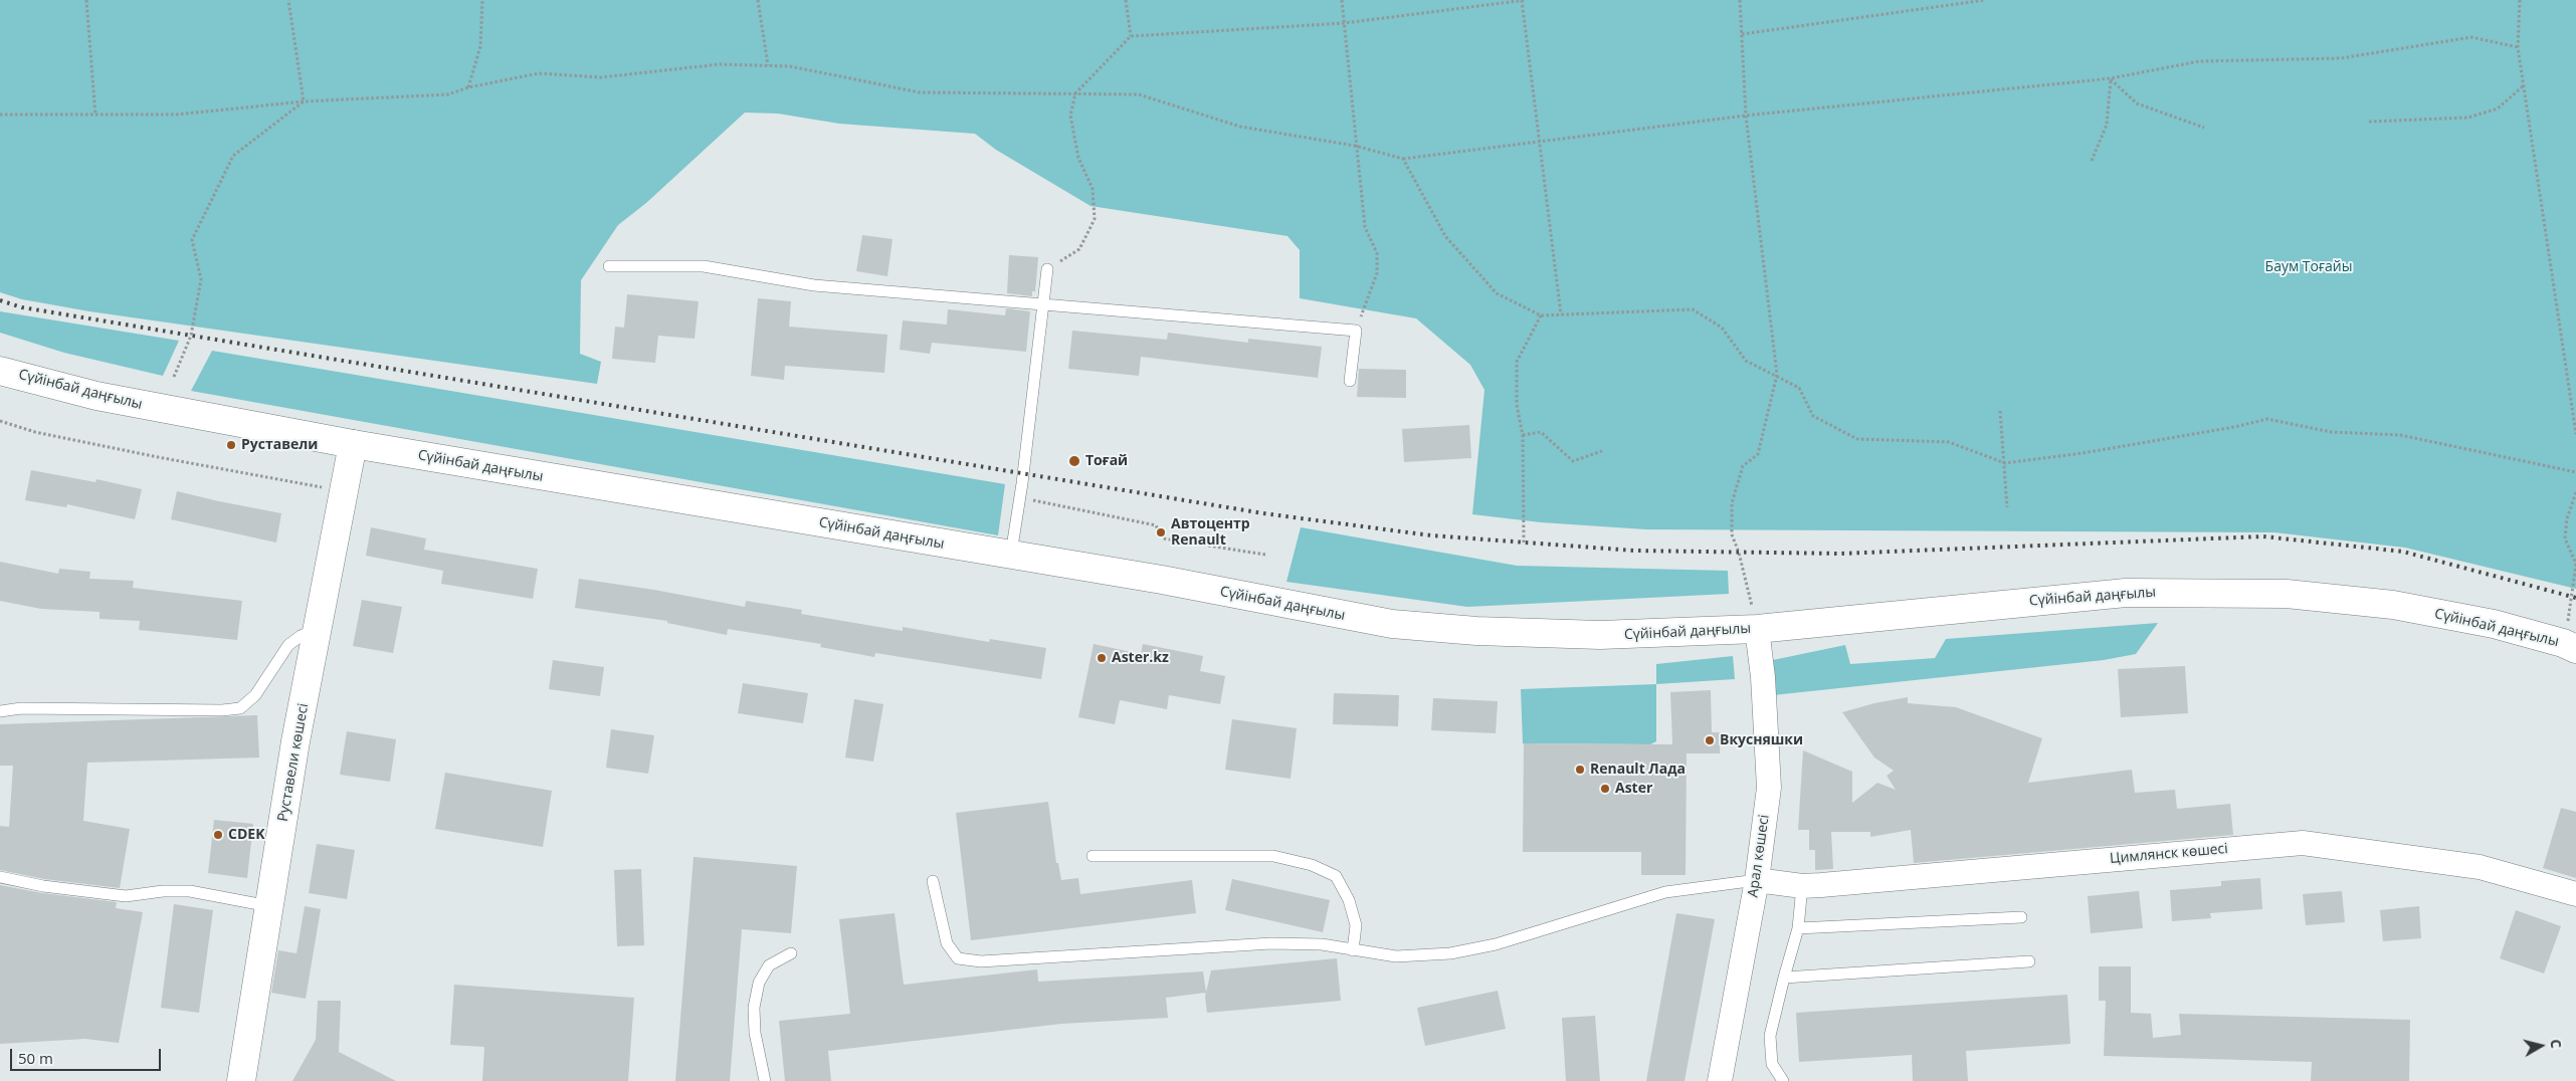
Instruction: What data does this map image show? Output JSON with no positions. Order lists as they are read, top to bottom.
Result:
{
  "streets": {
    "main road": ["Сүйінбай даңғылы", "Руставели көшесі"],
    "street": ["Цимлянск көшесі", "Арал көшесі"]
  },
  "crossings": [
    ["Сүйінбай даңғылы", "Руставели көшесі"],
    ["Сүйінбай даңғылы", "Арал көшесі"],
    ["Цимлянск көшесі", "Арал көшесі"]
  ],
  "parks": ["Баум Тоғайы"],
  "places": [
    "Руставели",
    "Тоғай",
    "Автоцентр Renault",
    "Aster.kz",
    "Вкусняшки",
    "Renault Лада",
    "Aster",
    "CDEK"
  ],
  "scale_bar": "50 m",
  "north": "right"
}
